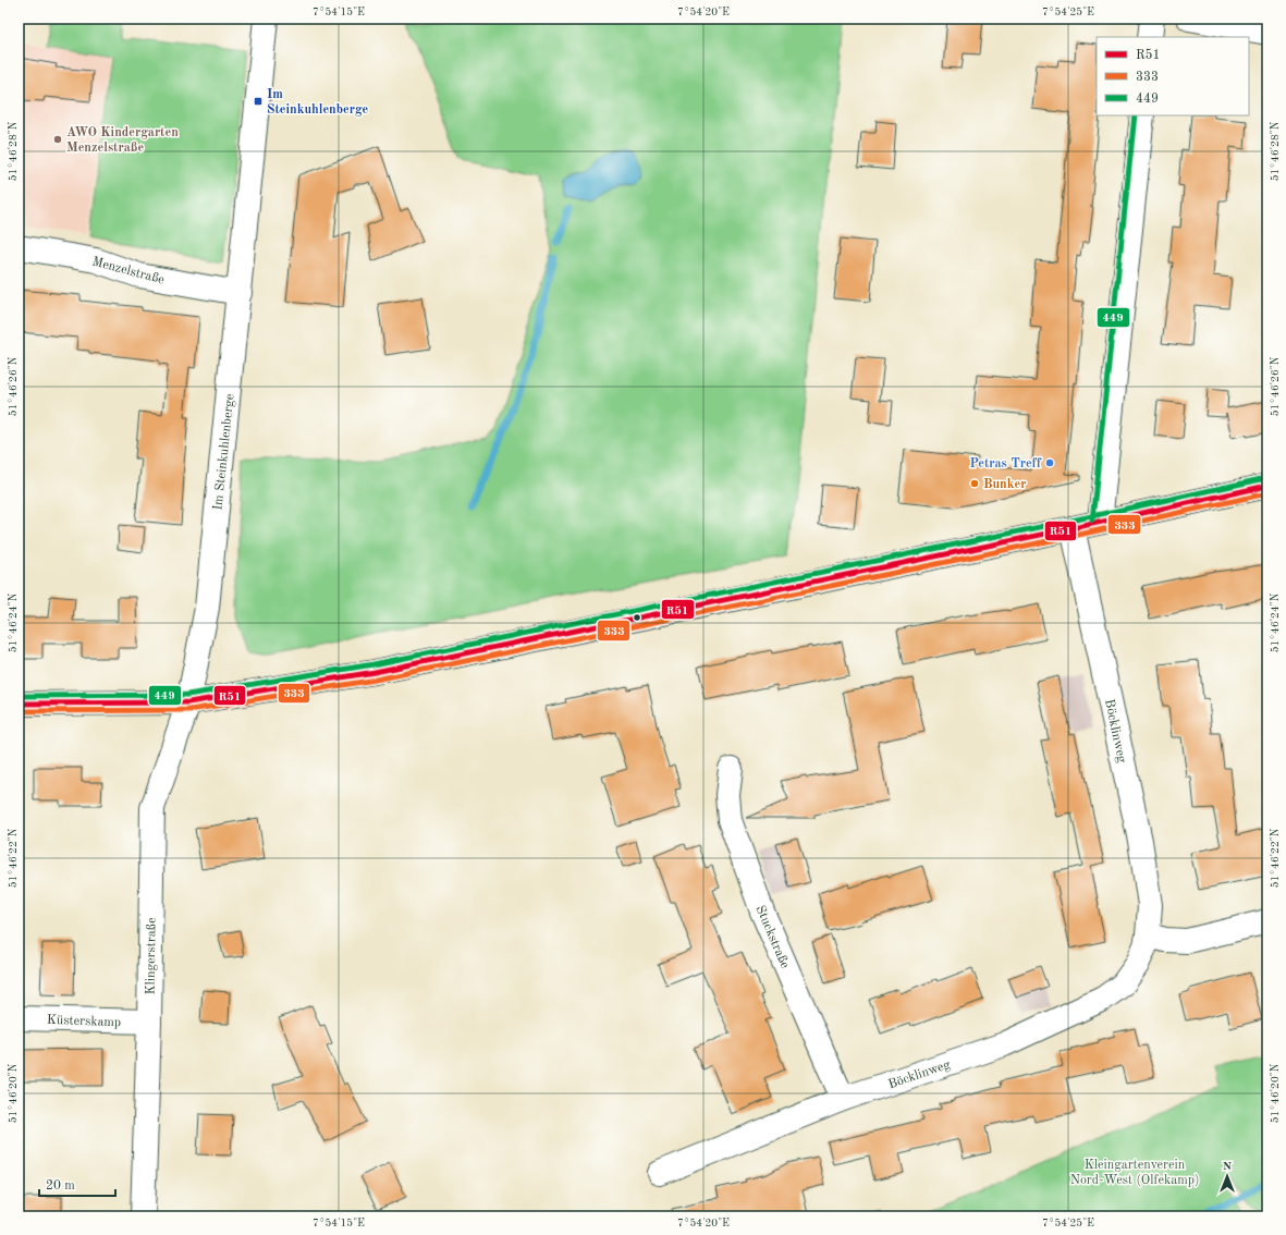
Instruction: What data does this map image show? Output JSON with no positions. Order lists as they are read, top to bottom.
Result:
{
  "streets": {
    "street": [
      "Menzelstraße",
      "Im Steinkuhlenberge",
      "Böcklinweg",
      "Stuckstraße",
      "Klingerstraße",
      "Küsterskamp"
    ]
  },
  "crossings": [
    ["Menzelstraße", "Im Steinkuhlenberge"],
    ["Im Steinkuhlenberge", "Klingerstraße"],
    ["Böcklinweg", "Stuckstraße"],
    ["Klingerstraße", "Küsterskamp"]
  ],
  "parks": ["Kleingartenverein Nord-West (Olfekamp)"],
  "places": {
    "transit": ["Im Steinkuhlenberge"],
    "other": ["AWO Kindergarten Menzelstraße", "Petras Treff", "Bunker"]
  },
  "lines": ["transit line 449", "transit line R51", "transit line 333"],
  "legend": ["R51", "333", "449"],
  "scale_bar": "20 m",
  "north": "top",
  "coordinates": [
    "7°54'15\"E",
    "7°54'20\"E",
    "7°54'25\"E",
    "51°46'28\"N",
    "51°46'26\"N",
    "51°46'24\"N",
    "51°46'22\"N",
    "51°46'20\"N"
  ]
}
